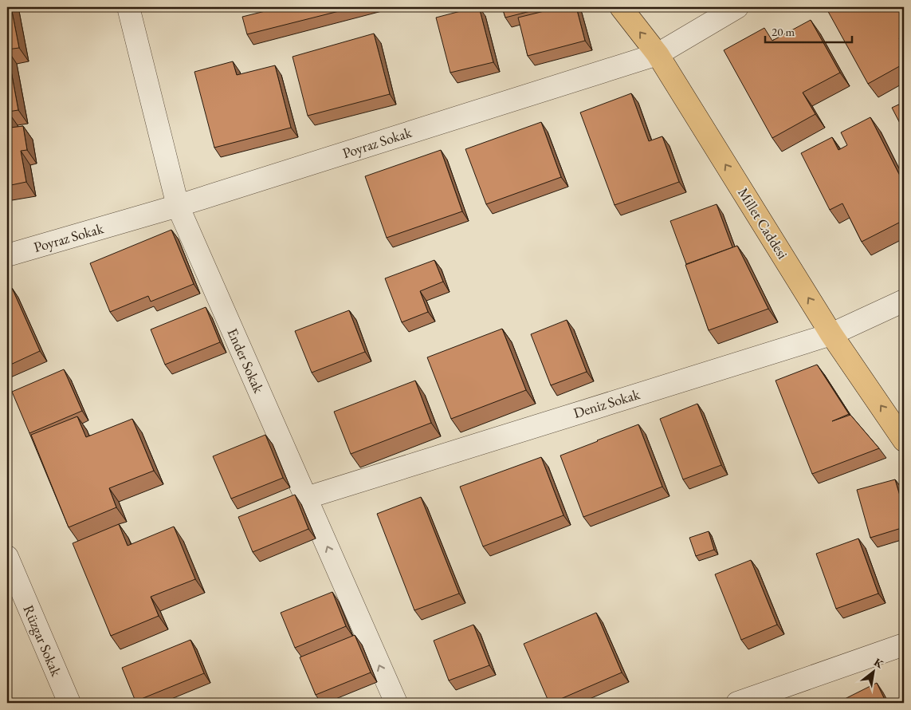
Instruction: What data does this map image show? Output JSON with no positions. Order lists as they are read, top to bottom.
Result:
{
  "streets": {
    "main road": ["Millet Caddesi"],
    "street": [
      "Poyraz Sokak",
      "Ender Sokak",
      "Deniz Sokak",
      "Rüzgar Sokak"
    ]
  },
  "crossings": [
    ["Poyraz Sokak", "Millet Caddesi"],
    ["Poyraz Sokak", "Ender Sokak"],
    ["Millet Caddesi", "Deniz Sokak"],
    ["Ender Sokak", "Deniz Sokak"]
  ],
  "one_way": ["Millet Caddesi"],
  "scale_bar": "20 m",
  "north": "top right"
}
